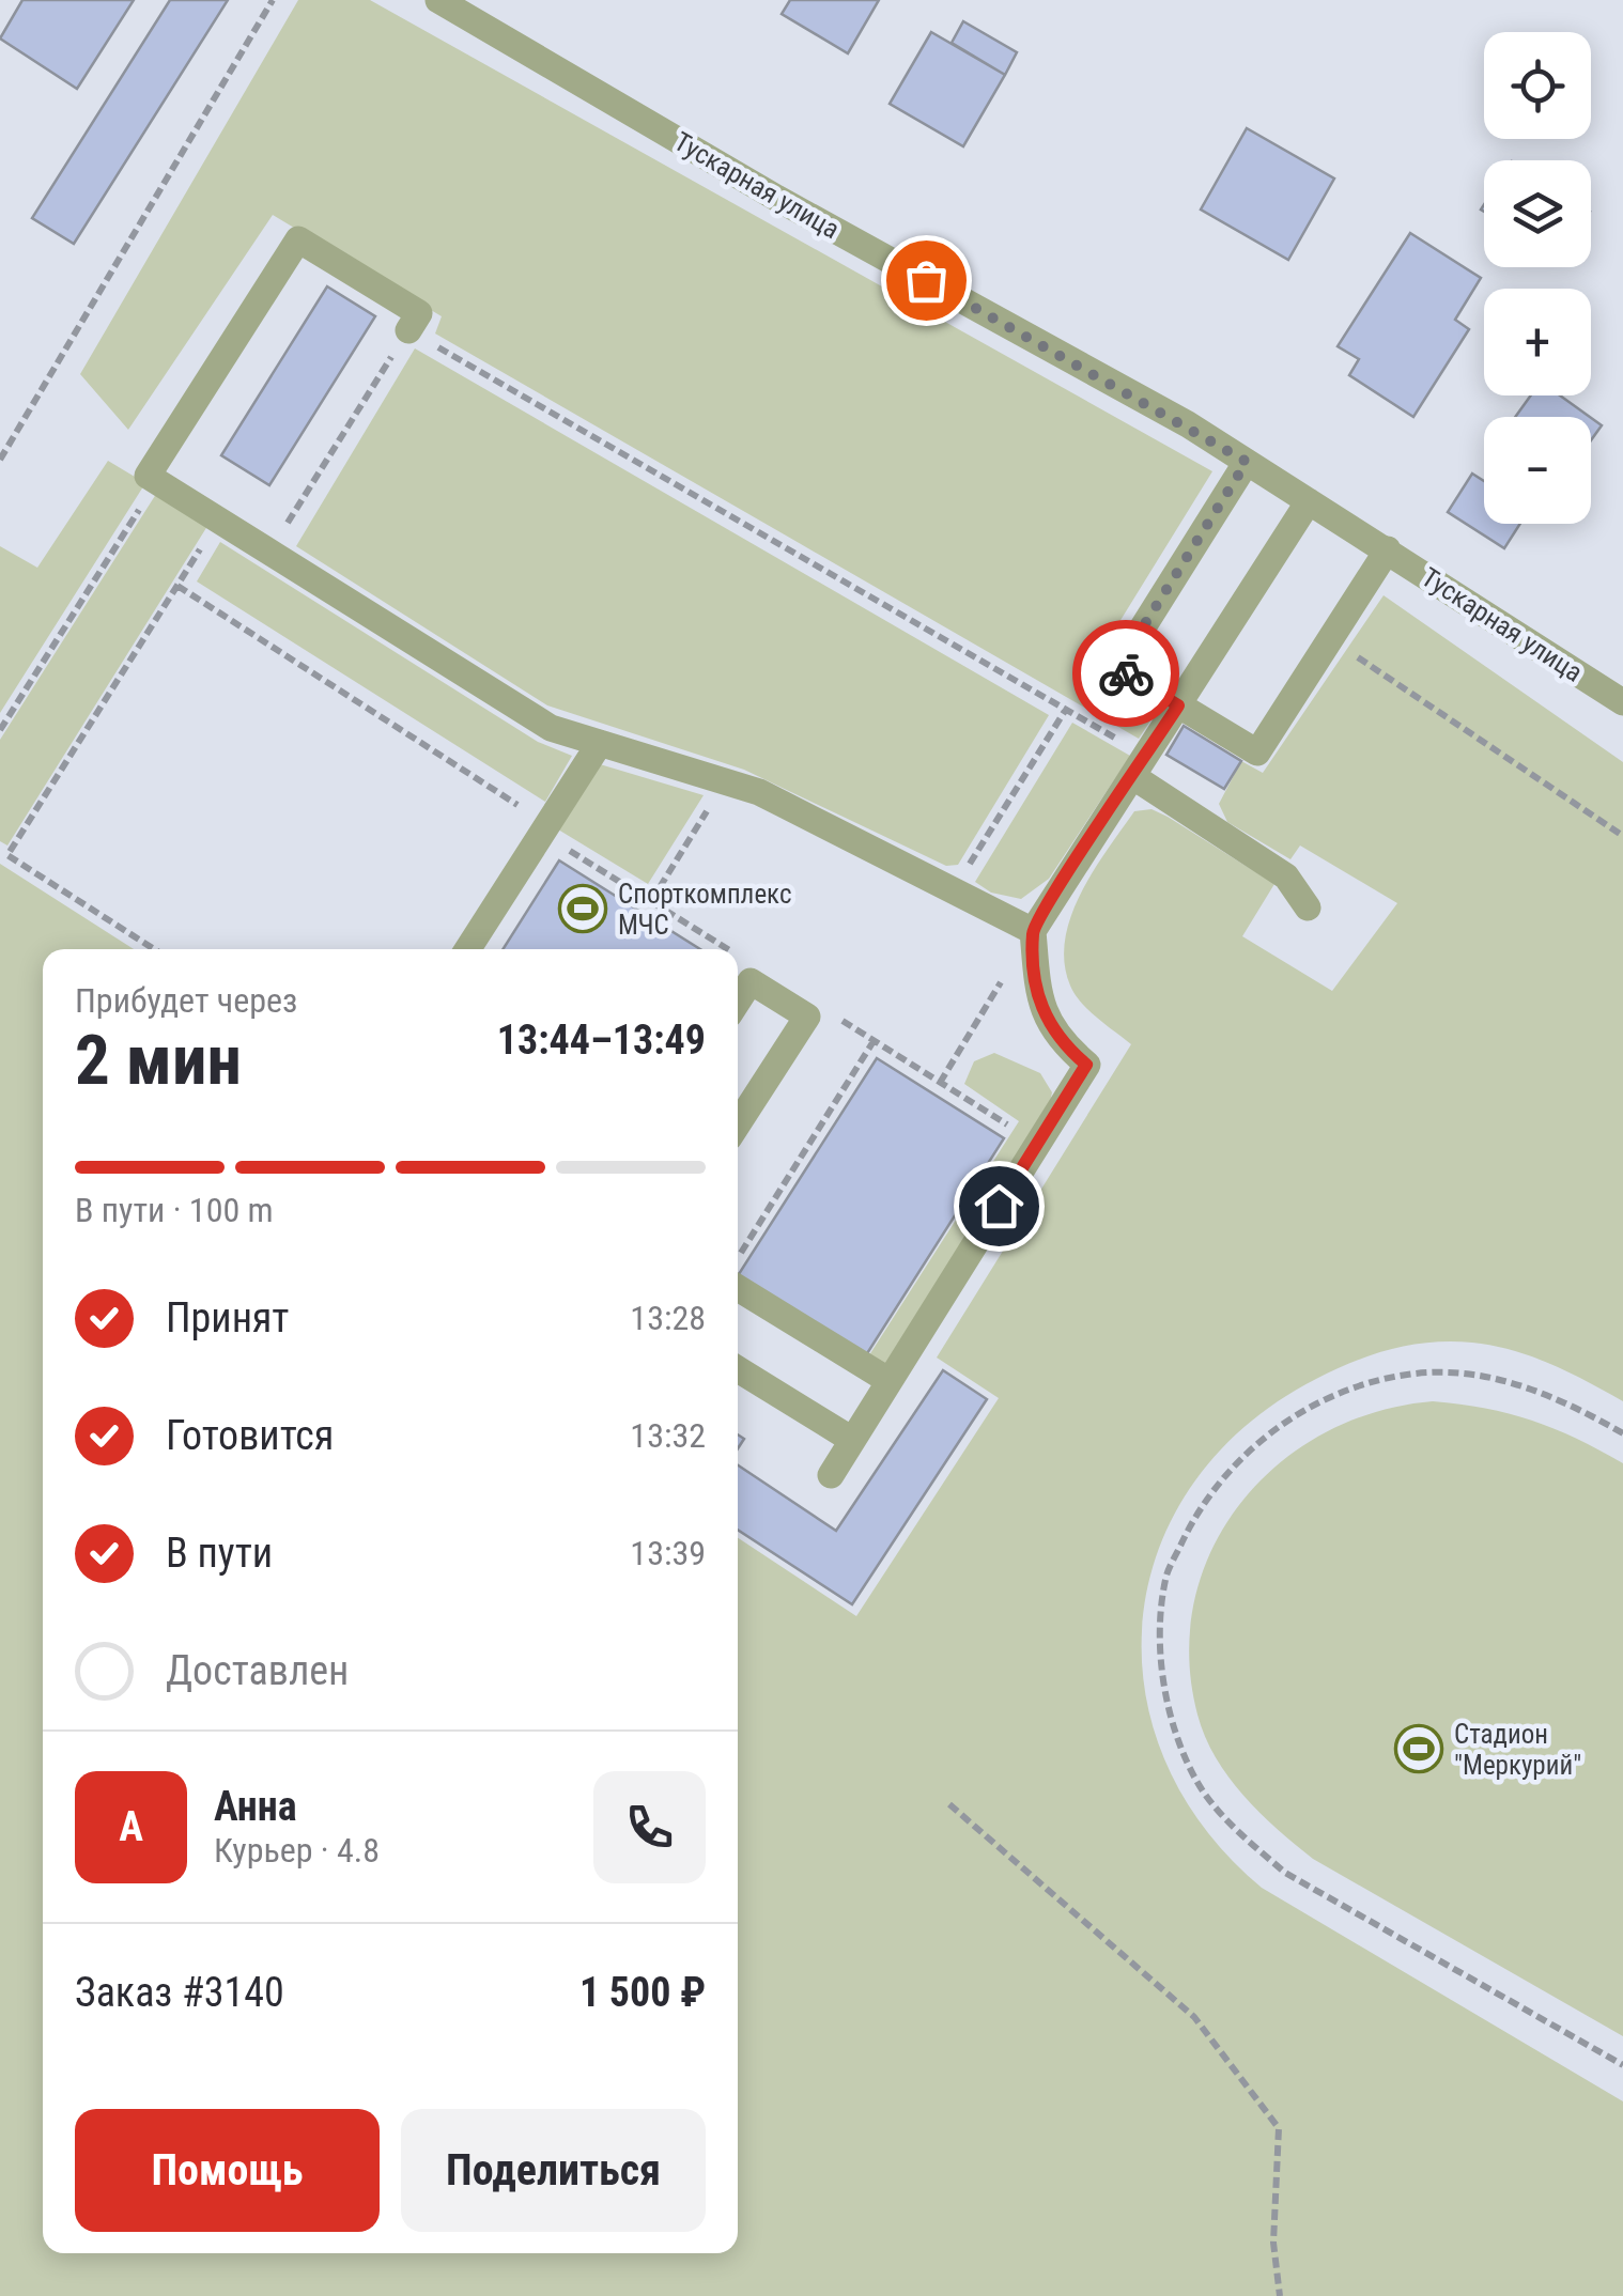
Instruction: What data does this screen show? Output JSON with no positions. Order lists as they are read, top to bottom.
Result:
{
  "streets": {
    "street": ["Тускарная улица"]
  },
  "places": {
    "sports": ["Спорткомплекс МЧС", "Стадион \"Меркурий\""]
  },
  "page": {
    "map_buttons": ["+", "−"],
    "heading": ["2 мин", "Прибудет через", "13:44–13:49"],
    "panel": [
      "Анна",
      "Курьер · 4.8",
      "Заказ #3140",
      "1 500 ₽"
    ],
    "bar": "В пути · 100 m",
    "list": [
      ["Принят", "13:28"],
      ["Готовится", "13:32"],
      ["В пути", "13:39"],
      "Доставлен"
    ],
    "round": "А",
    "buttons": ["Помощь", "Поделиться"]
  }
}
